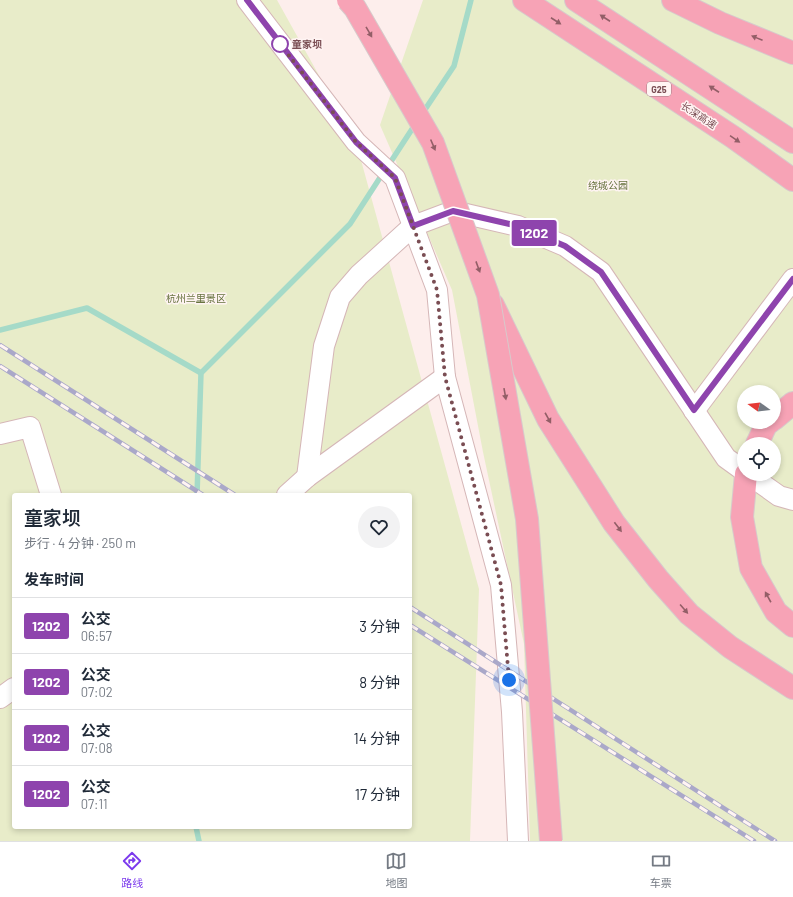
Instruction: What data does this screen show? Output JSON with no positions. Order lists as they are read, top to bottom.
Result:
{
  "streets": {
    "highway": ["G25", "长深高速"]
  },
  "parks": ["绕城公园", "杭州兰里景区"],
  "places": ["童家坝"],
  "lines": ["bus line 1202"],
  "north": "left",
  "page": {
    "on_map": "1202",
    "heading": [
      ["童家坝", "步行 · 4 分钟 · 250 m"],
      "发车时间"
    ],
    "list": [
      {
        "mark": "1202",
        "name": "公交",
        "note": "06:57",
        "value": "3 分钟"
      },
      {
        "mark": "1202",
        "name": "公交",
        "note": "07:02",
        "value": "8 分钟"
      },
      {
        "mark": "1202",
        "name": "公交",
        "note": "07:08",
        "value": "14 分钟"
      },
      {
        "mark": "1202",
        "name": "公交",
        "note": "07:11",
        "value": "17 分钟"
      }
    ],
    "tabs": ["路线", "地图", "车票"]
  }
}
